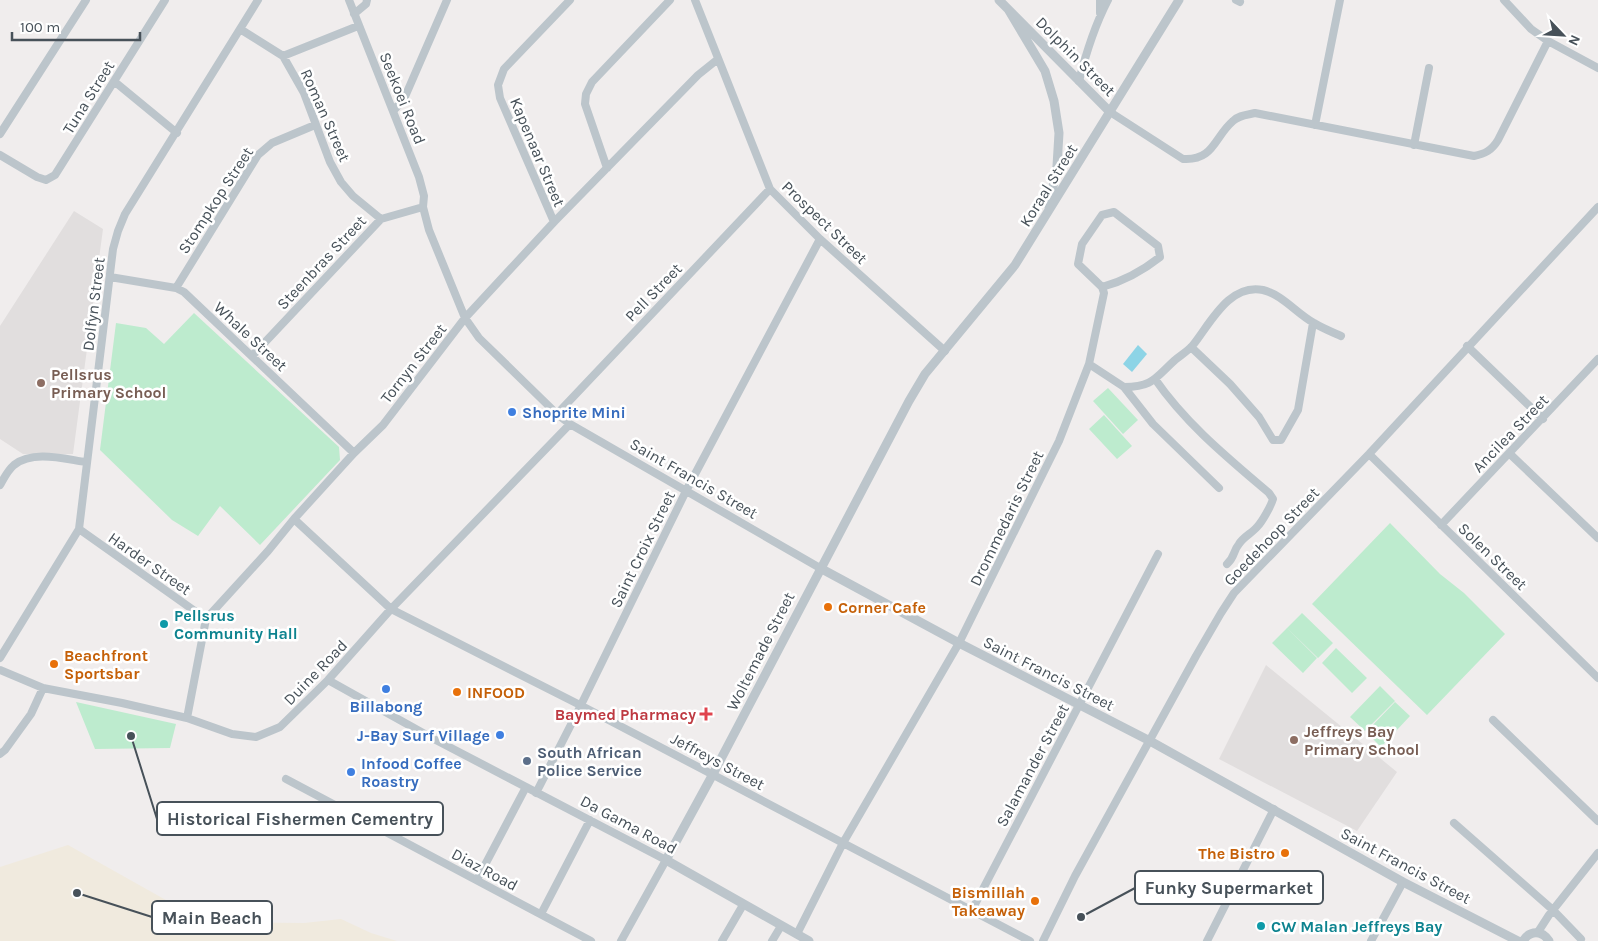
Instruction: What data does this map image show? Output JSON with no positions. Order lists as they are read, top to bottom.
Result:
{
  "streets": {
    "street": [
      "Dolphin Street",
      "Tuna Street",
      "Seekoei Road",
      "Roman Street",
      "Kapenaar Street",
      "Koraal Street",
      "Stompkop Street",
      "Prospect Street",
      "Steenbras Street",
      "Pell Street",
      "Dolfyn Street",
      "Whale Street",
      "Tornyn Street",
      "Ancilea Street",
      "Saint Francis Street",
      "Drommedaris Street",
      "Goedehoop Street",
      "Saint Croix Street",
      "Solen Street",
      "Harder Street",
      "Woltemade Street",
      "Duine Road",
      "Jeffreys Street",
      "Salamander Street",
      "Da Gama Road",
      "Diaz Road"
    ]
  },
  "crossings": [
    ["Dolphin Street", "Koraal Street"],
    ["Seekoei Road", "Steenbras Street"],
    ["Seekoei Road", "Tornyn Street"],
    ["Seekoei Road", "Saint Francis Street"],
    ["Roman Street", "Stompkop Street"],
    ["Roman Street", "Steenbras Street"],
    ["Roman Street", "Dolfyn Street"],
    ["Kapenaar Street", "Tornyn Street"],
    ["Koraal Street", "Prospect Street"],
    ["Koraal Street", "Woltemade Street"],
    ["Stompkop Street", "Whale Street"],
    ["Prospect Street", "Pell Street"],
    ["Prospect Street", "Tornyn Street"],
    ["Prospect Street", "Saint Croix Street"],
    ["Steenbras Street", "Whale Street"],
    ["Pell Street", "Saint Francis Street"],
    ["Dolfyn Street", "Whale Street"],
    ["Dolfyn Street", "Harder Street"],
    ["Whale Street", "Tornyn Street"],
    ["Tornyn Street", "Saint Francis Street"],
    ["Tornyn Street", "Harder Street"],
    ["Tornyn Street", "Jeffreys Street"],
    ["Ancilea Street", "Solen Street"],
    ["Saint Francis Street", "Drommedaris Street"],
    ["Saint Francis Street", "Goedehoop Street"],
    ["Saint Francis Street", "Saint Croix Street"],
    ["Saint Francis Street", "Woltemade Street"],
    ["Saint Francis Street", "Duine Road"],
    ["Saint Francis Street", "Salamander Street"],
    ["Drommedaris Street", "Jeffreys Street"],
    ["Drommedaris Street", "Da Gama Road"],
    ["Goedehoop Street", "Solen Street"],
    ["Saint Croix Street", "Jeffreys Street"],
    ["Saint Croix Street", "Da Gama Road"],
    ["Woltemade Street", "Jeffreys Street"],
    ["Woltemade Street", "Da Gama Road"],
    ["Duine Road", "Jeffreys Street"],
    ["Duine Road", "Da Gama Road"],
    ["Jeffreys Street", "Salamander Street"]
  ],
  "places": {
    "other": [
      "Pellsrus Primary School",
      "Shoprite Mini",
      "Corner Cafe",
      "Pellsrus Community Hall",
      "Beachfront Sportsbar",
      "Billabong",
      "INFOOD",
      "J-Bay Surf Village",
      "Historical Fishermen Cementry",
      "Jeffreys Bay Primary School",
      "South African Police Service",
      "Infood Coffee Roastry",
      "The Bistro",
      "Main Beach",
      "Bismillah Takeaway",
      "Funky Supermarket",
      "CW Malan Jeffreys Bay"
    ],
    "health": ["Baymed Pharmacy"]
  },
  "scale_bar": "100 m",
  "north": "bottom right"
}
